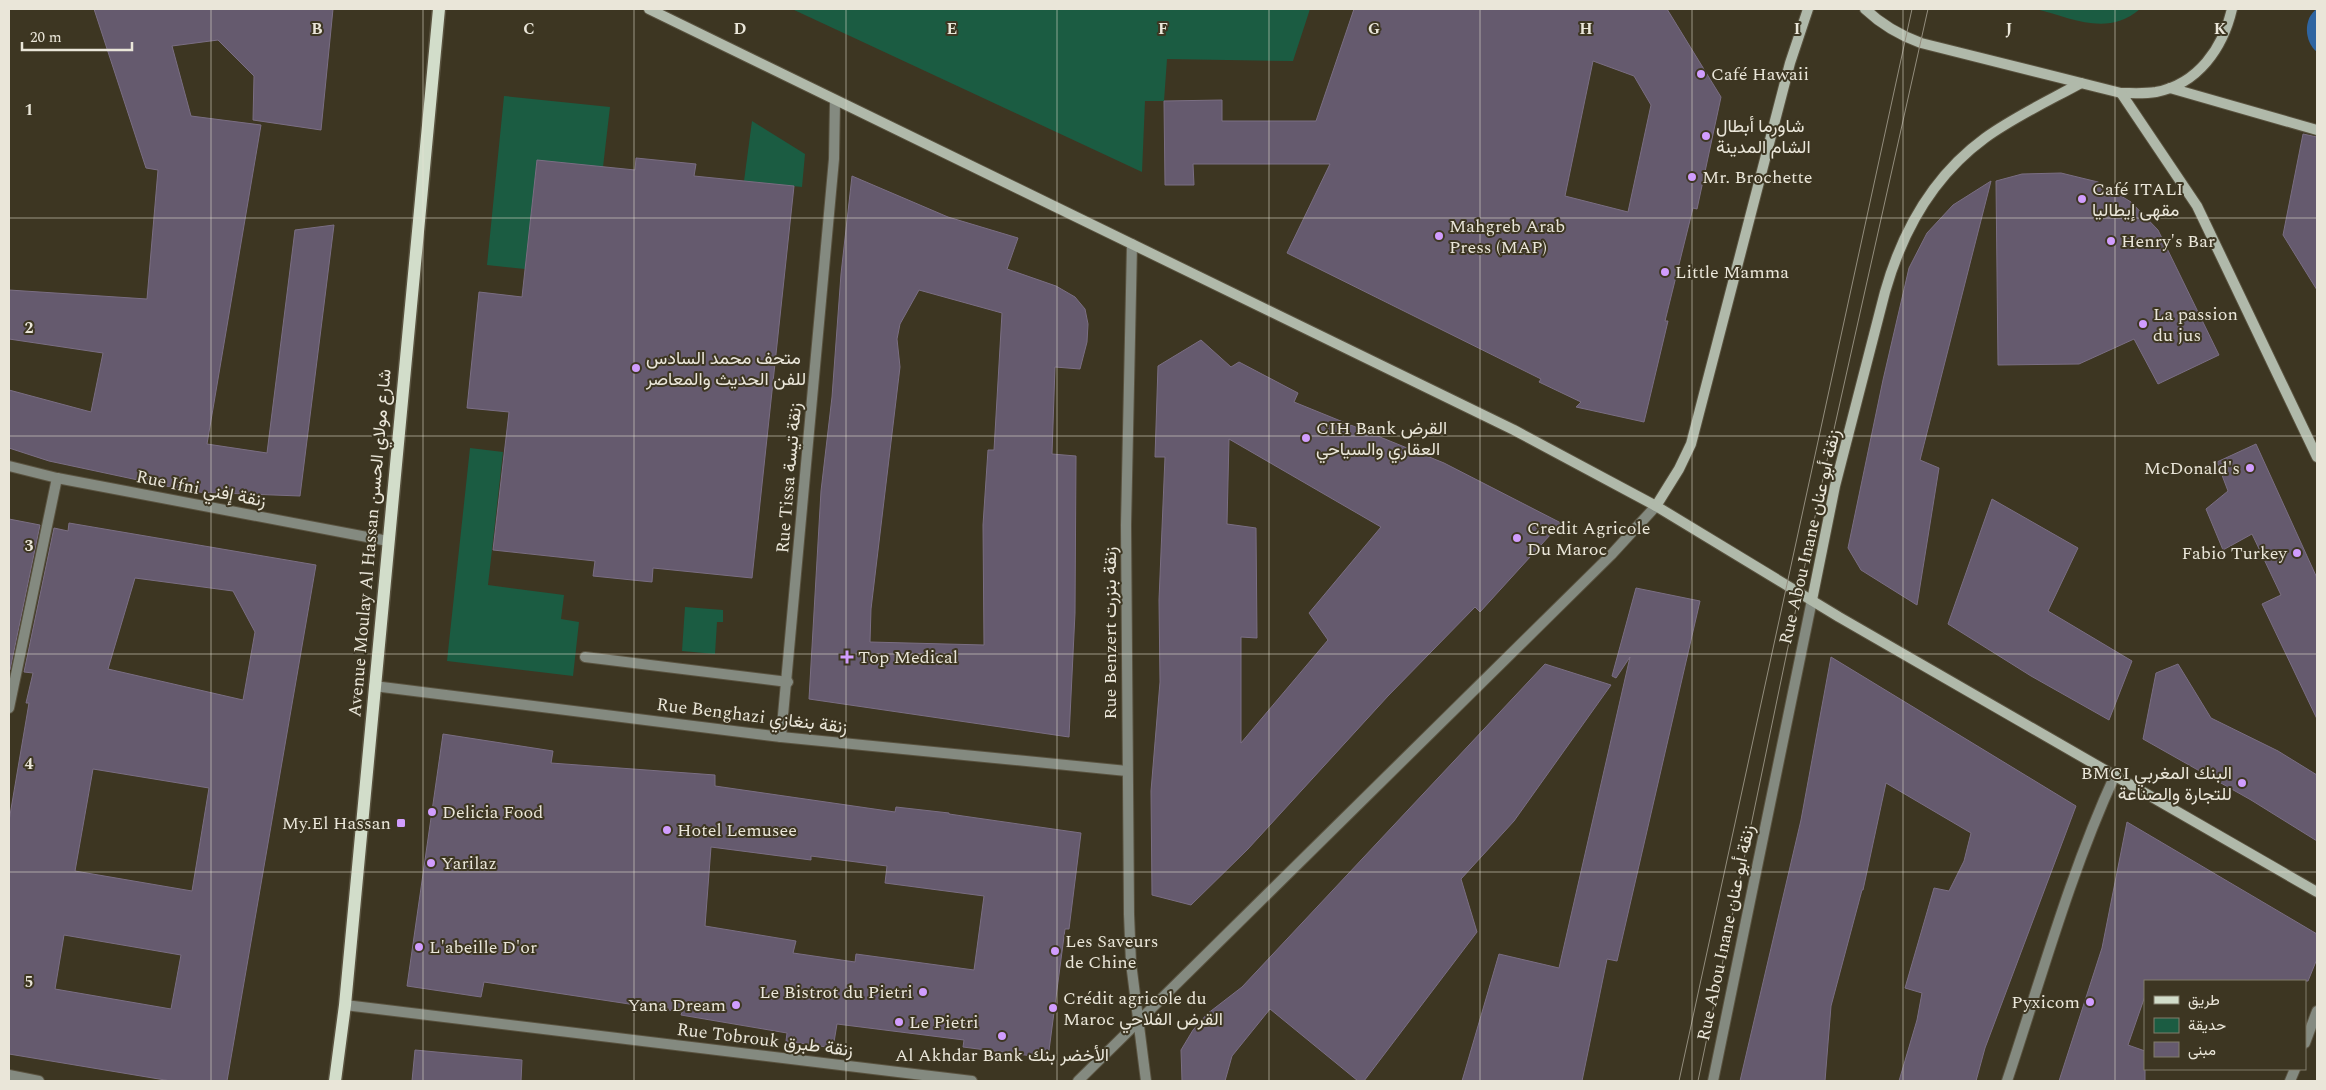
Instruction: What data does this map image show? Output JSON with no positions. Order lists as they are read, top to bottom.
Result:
{
  "streets": {
    "main road": ["Rue Abou Inane زنقة أبو عنان", "Avenue Moulay Al Hassan شارع مولاي الحسن"],
    "street": [
      "Rue Tissa زنقة تيسة",
      "Rue Ifni زنقة إفني",
      "Rue Benzert زنقة بنزرت",
      "Rue Benghazi زنقة بنغازي",
      "Rue Tobrouk زنقة طبرق"
    ]
  },
  "crossings": [
    ["Rue Tissa زنقة تيسة", "Rue Benghazi زنقة بنغازي"],
    ["Rue Ifni زنقة إفني", "Avenue Moulay Al Hassan شارع مولاي الحسن"],
    ["Avenue Moulay Al Hassan شارع مولاي الحسن", "Rue Benghazi زنقة بنغازي"],
    ["Avenue Moulay Al Hassan شارع مولاي الحسن", "Rue Tobrouk زنقة طبرق"],
    ["Rue Benzert زنقة بنزرت", "Rue Benghazi زنقة بنغازي"]
  ],
  "places": {
    "other": [
      "Café Hawaii",
      "شاورما أبطال الشام المدينة",
      "Mr. Brochette",
      "Café ITALI مقهى إيطاليا",
      "Mahgreb Arab Press (MAP)",
      "Henry's Bar",
      "Little Mamma",
      "La passion du jus",
      "متحف محمد السادس للفن الحديث والمعاصر",
      "CIH Bank القرض العقاري والسياحي",
      "McDonald's",
      "Credit Agricole Du Maroc",
      "Fabio Turkey",
      "BMCI البنك المغربي للتجارة والصناعة",
      "Delicia Food",
      "Hotel Lemusee",
      "Yarilaz",
      "L'abeille D'or",
      "Les Saveurs de Chine",
      "Le Bistrot du Pietri",
      "Pyxicom",
      "Yana Dream",
      "Crédit agricole du Maroc القرض الفلاحي",
      "Le Pietri",
      "Al Akhdar Bank الأخضر بنك"
    ],
    "health": ["Top Medical"],
    "transit": ["My.El Hassan"]
  },
  "legend": ["طريق", "حديقة", "مبنى"],
  "scale_bar": "20 m",
  "grid": {
    "columns": [
      "B",
      "C",
      "D",
      "E",
      "F",
      "G",
      "H",
      "I",
      "J",
      "K"
    ],
    "rows": [
      "1",
      "2",
      "3",
      "4",
      "5"
    ]
  }
}
